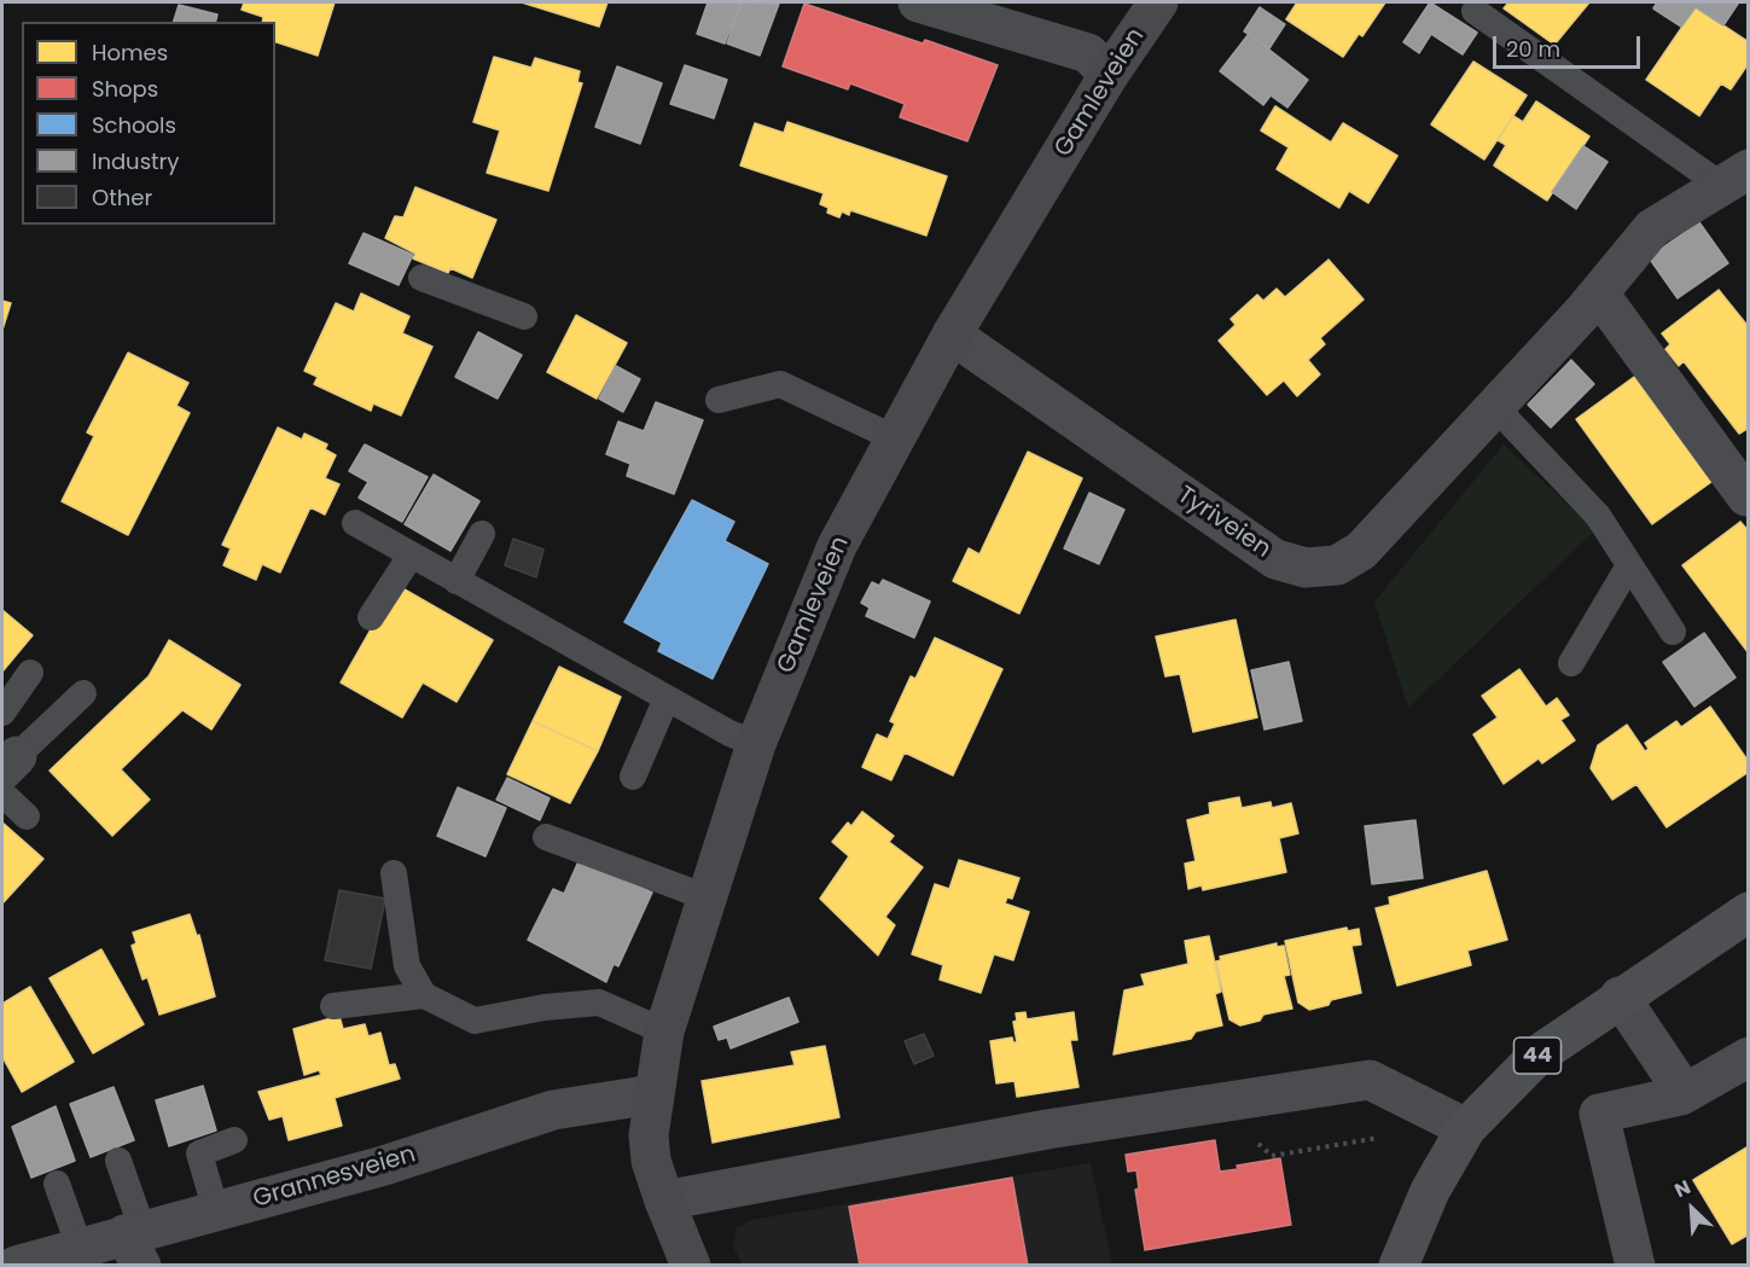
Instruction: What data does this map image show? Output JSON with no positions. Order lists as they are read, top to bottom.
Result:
{
  "streets": {
    "main road": ["44"],
    "street": ["Gamleveien", "Tyriveien", "Grannesveien"]
  },
  "crossings": [
    ["Gamleveien", "Tyriveien"],
    ["Gamleveien", "Grannesveien"]
  ],
  "legend": [
    "Homes",
    "Shops",
    "Schools",
    "Industry",
    "Other"
  ],
  "scale_bar": "20 m",
  "north": "top left"
}
